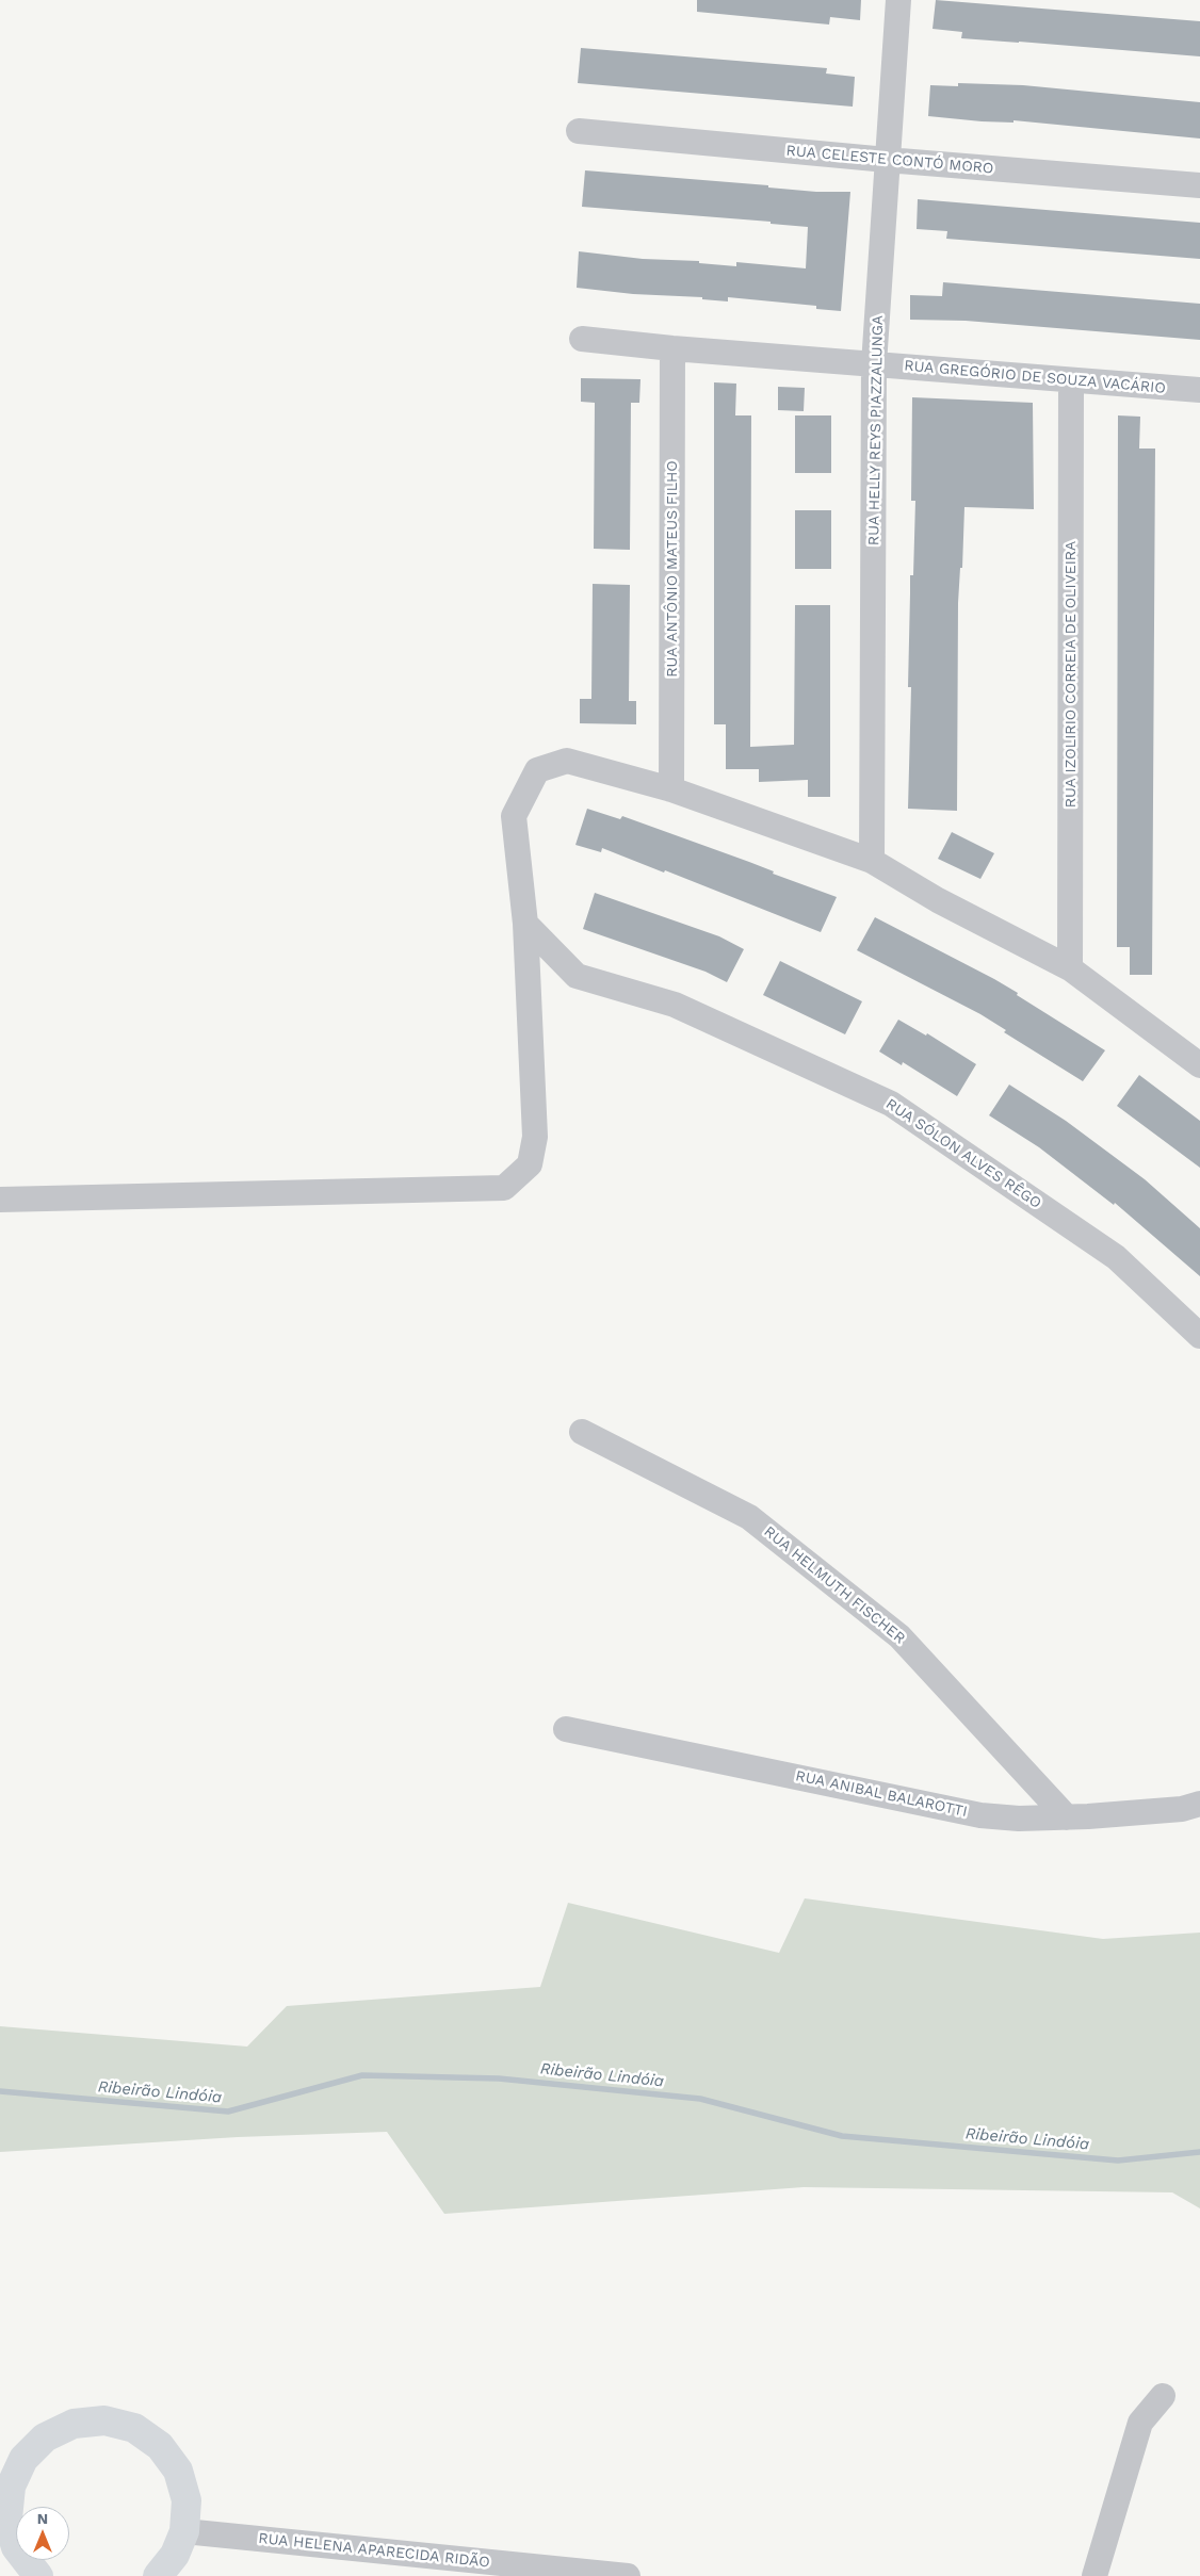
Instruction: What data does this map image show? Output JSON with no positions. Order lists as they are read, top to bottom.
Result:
{
  "streets": {
    "street": [
      "RUA CELESTE CONTÓ MORO",
      "RUA GREGÓRIO DE SOUZA VACÁRIO",
      "RUA HELLY REYS PIAZZALUNGA",
      "RUA ANTÔNIO MATEUS FILHO",
      "RUA IZOLIRIO CORREIA DE OLIVEIRA",
      "RUA SÓLON ALVES RÊGO",
      "RUA HELMUTH FISCHER",
      "RUA ANIBAL BALAROTTI",
      "RUA HELENA APARECIDA RIDÃO"
    ]
  },
  "crossings": [
    ["RUA CELESTE CONTÓ MORO", "RUA HELLY REYS PIAZZALUNGA"],
    ["RUA GREGÓRIO DE SOUZA VACÁRIO", "RUA HELLY REYS PIAZZALUNGA"],
    ["RUA GREGÓRIO DE SOUZA VACÁRIO", "RUA ANTÔNIO MATEUS FILHO"],
    ["RUA GREGÓRIO DE SOUZA VACÁRIO", "RUA IZOLIRIO CORREIA DE OLIVEIRA"],
    ["RUA HELMUTH FISCHER", "RUA ANIBAL BALAROTTI"]
  ],
  "water": ["Ribeirão Lindóia"],
  "north": "top"
}
